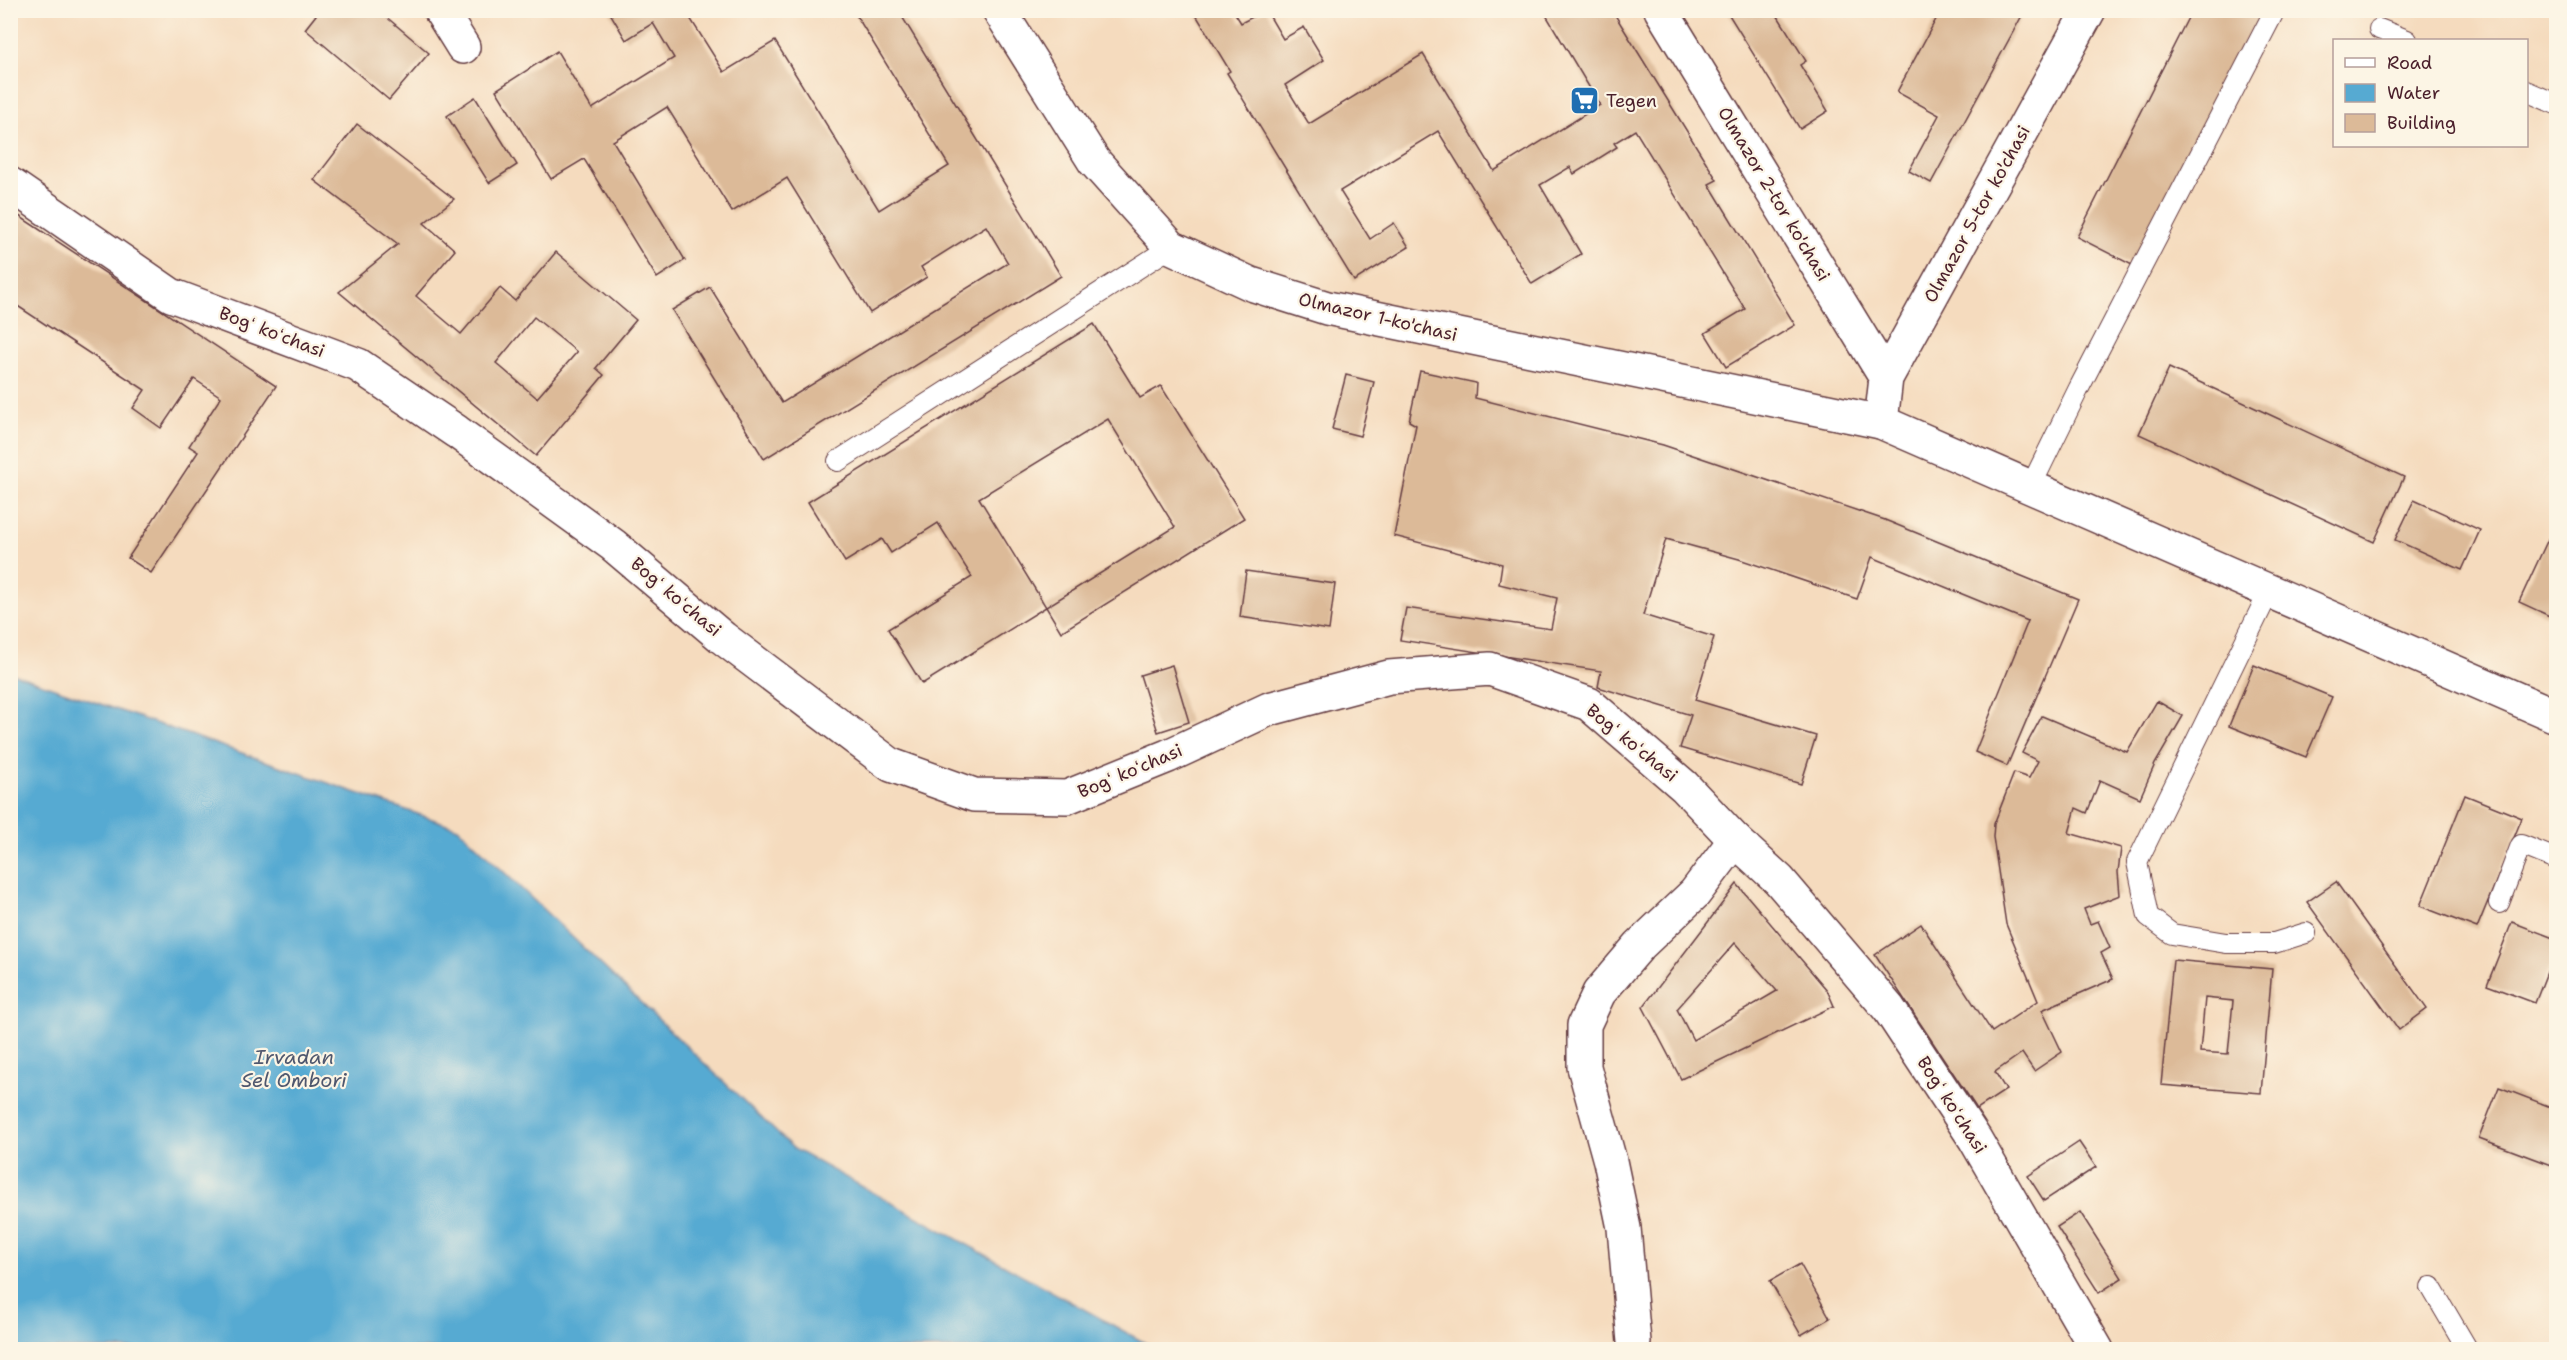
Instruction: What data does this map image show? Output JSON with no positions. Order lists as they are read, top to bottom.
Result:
{
  "streets": {
    "street": [
      "Olmazor 2-tor ko'chasi",
      "Olmazor 5-tor ko'chasi",
      "Olmazor 1-ko'chasi",
      "Bogʻ koʻchasi"
    ]
  },
  "crossings": [
    ["Olmazor 2-tor ko'chasi", "Olmazor 5-tor ko'chasi"],
    ["Olmazor 5-tor ko'chasi", "Olmazor 1-ko'chasi"]
  ],
  "water": ["Irvadan Sel Ombori"],
  "places": {
    "supermarket": ["Tegen"]
  },
  "legend": ["Road", "Water", "Building"]
}
